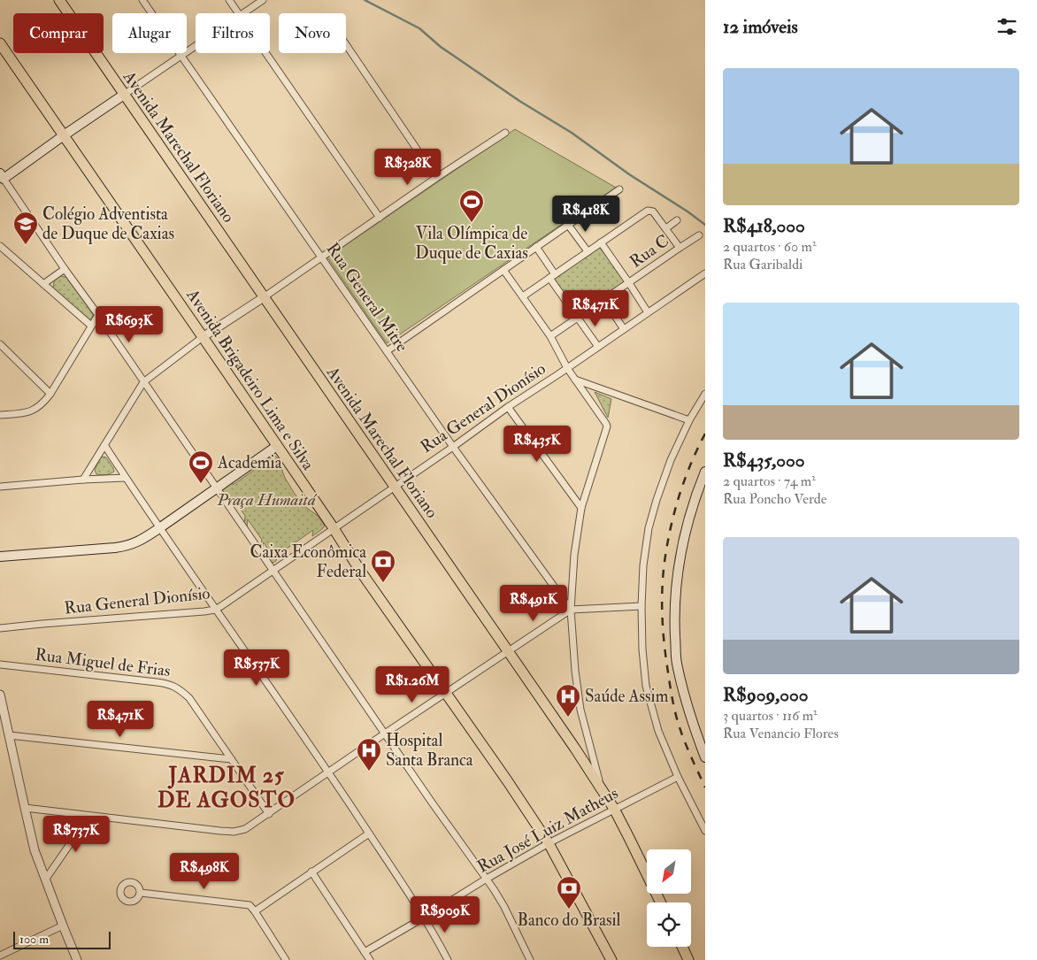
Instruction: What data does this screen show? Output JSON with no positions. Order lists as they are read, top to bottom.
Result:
{
  "streets": {
    "main road": ["Avenida Marechal Floriano", "Avenida Brigadeiro Lima e Silva"],
    "street": [
      "Rua C",
      "Rua General Mitre",
      "Rua General Dionísio",
      "Rua Miguel de Frias",
      "Rua José Luiz Matheus"
    ]
  },
  "crossings": [
    ["Avenida Marechal Floriano", "Rua General Dionísio"],
    ["Avenida Marechal Floriano", "Rua José Luiz Matheus"],
    ["Rua General Mitre", "Rua General Dionísio"],
    ["Avenida Brigadeiro Lima e Silva", "Rua General Dionísio"],
    ["Avenida Brigadeiro Lima e Silva", "Rua José Luiz Matheus"]
  ],
  "districts": ["JARDIM 25 DE AGOSTO"],
  "parks": ["Praça Humaitá"],
  "places": {
    "sports": ["Vila Olímpica de Duque de Caxias", "Academia"],
    "school or university": ["Colégio Adventista de Duque de Caxias"],
    "bank": ["Caixa Econômica Federal", "Banco do Brasil"],
    "hospital": ["Saúde Assim", "Hospital Santa Branca"]
  },
  "scale_bar": "100 m",
  "north": "bottom left",
  "page": {
    "heading": "12 imóveis",
    "chip": [
      "Comprar",
      "Alugar",
      "Filtros",
      "Novo"
    ],
    "list": [
      {
        "name": "R$418,000",
        "note": "2 quartos · 60 m² · Rua Garibaldi"
      },
      {
        "name": "R$435,000",
        "note": "2 quartos · 74 m² · Rua Poncho Verde"
      },
      {
        "name": "R$909,000",
        "note": "3 quartos · 116 m² · Rua Venancio Flores"
      }
    ],
    "price": [
      "R$328K",
      "R$418K",
      "R$471K",
      "R$693K",
      "R$435K",
      "R$491K",
      "R$537K",
      "R$1.26M",
      "R$471K",
      "R$737K",
      "R$498K",
      "R$909K"
    ],
    "scale": "100 m"
  }
}
